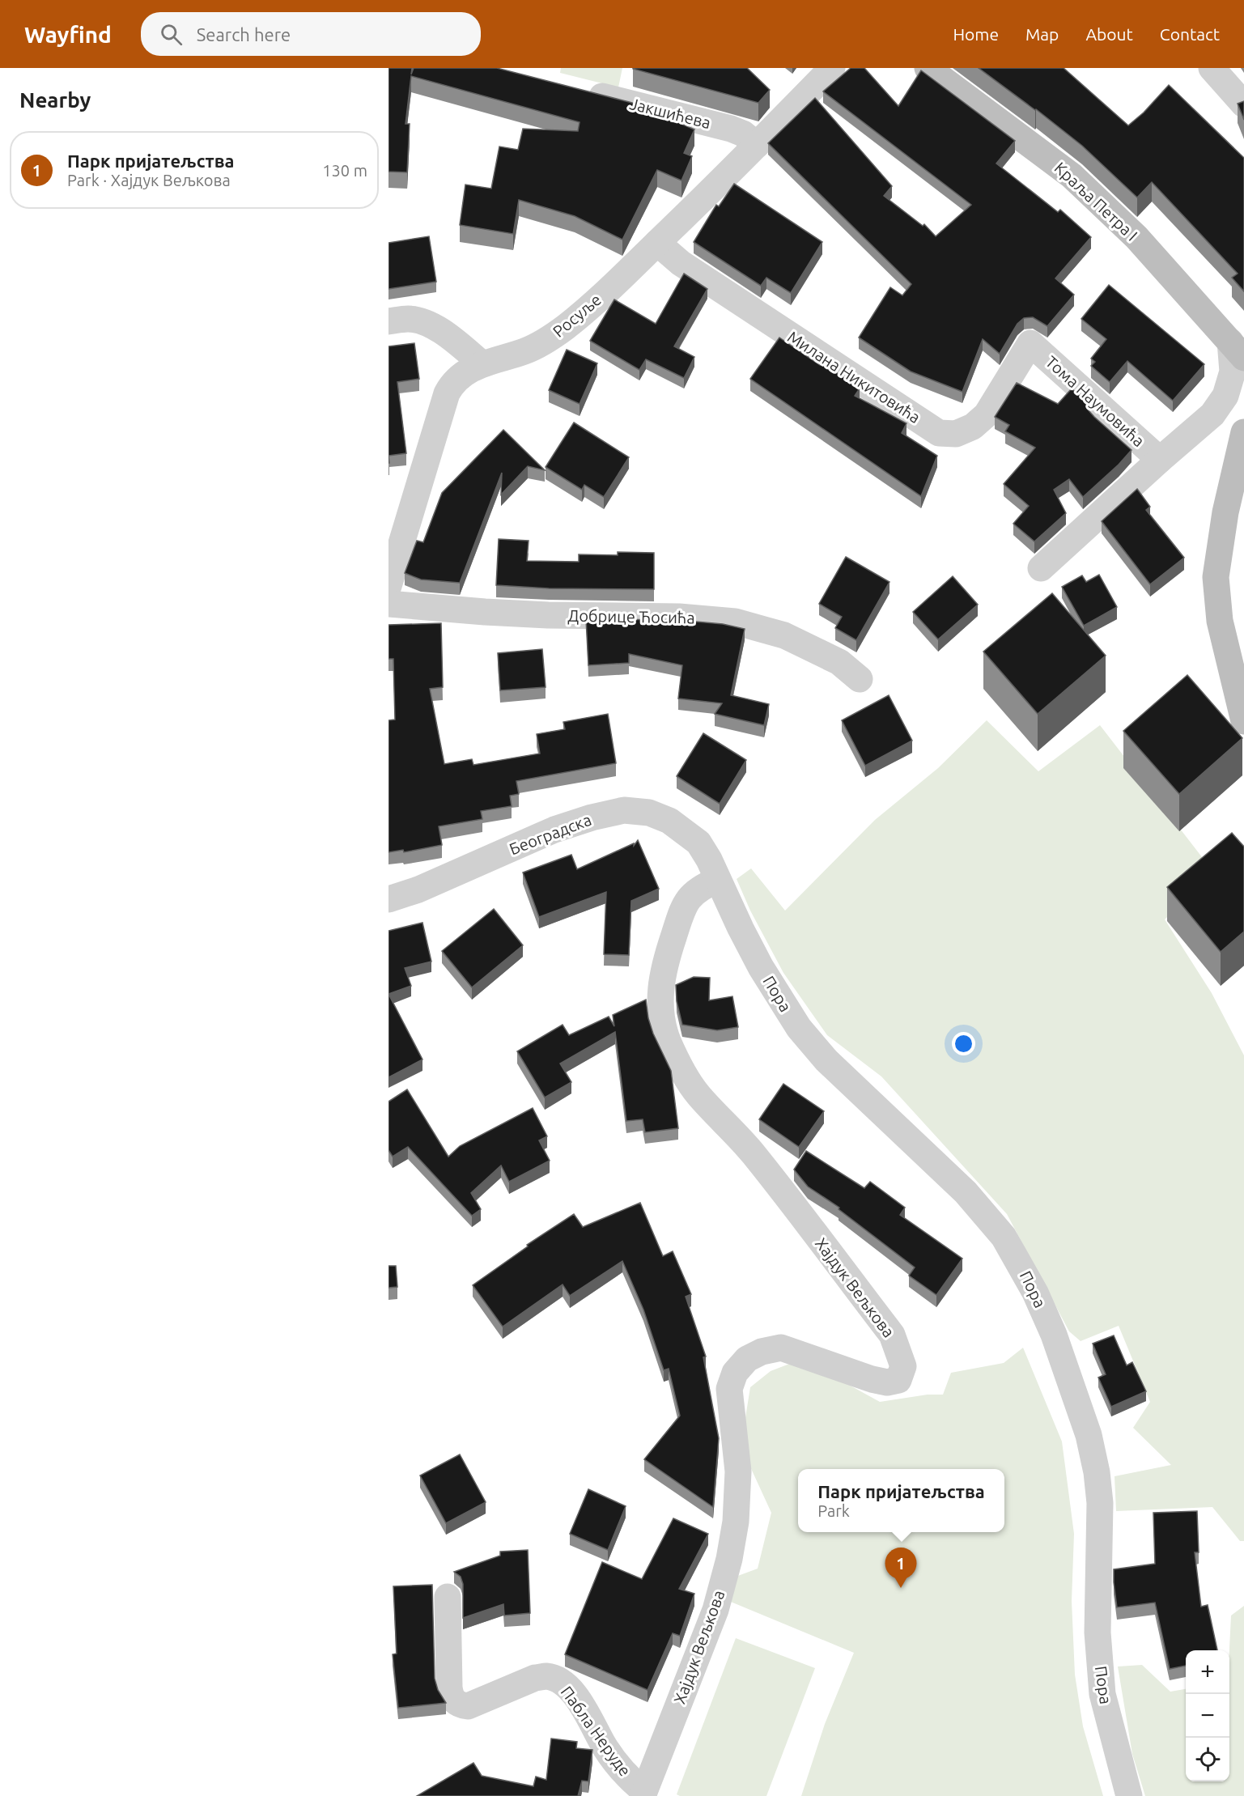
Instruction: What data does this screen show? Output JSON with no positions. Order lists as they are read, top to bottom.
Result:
{
  "streets": {
    "main road": ["Краља Петра I"],
    "street": [
      "Јакшићева",
      "Росуље",
      "Милана Никитовића",
      "Тома Наумовића",
      "Добрице Ћосића",
      "Београдска",
      "Пора",
      "Хајдук Вељкова",
      "Пабла Неруде"
    ]
  },
  "crossings": [
    ["Јакшићева", "Росуље"],
    ["Краља Петра I", "Тома Наумовића"],
    ["Росуље", "Милана Никитовића"],
    ["Милана Никитовића", "Тома Наумовића"],
    ["Београдска", "Пора"],
    ["Београдска", "Хајдук Вељкова"],
    ["Пора", "Хајдук Вељкова"],
    ["Хајдук Вељкова", "Пабла Неруде"]
  ],
  "page": {
    "header": "Wayfind",
    "search": "Search here",
    "nav": [
      "Home",
      "Map",
      "About",
      "Contact"
    ],
    "heading": "Nearby",
    "list": [
      {
        "mark": "1",
        "name": "Парк пријатељства",
        "note": "Park · Хајдук Вељкова",
        "value": "130 m"
      }
    ],
    "popup": ["Парк пријатељства", "Park"],
    "pins": "1",
    "map_buttons": ["+", "−"]
  }
}
